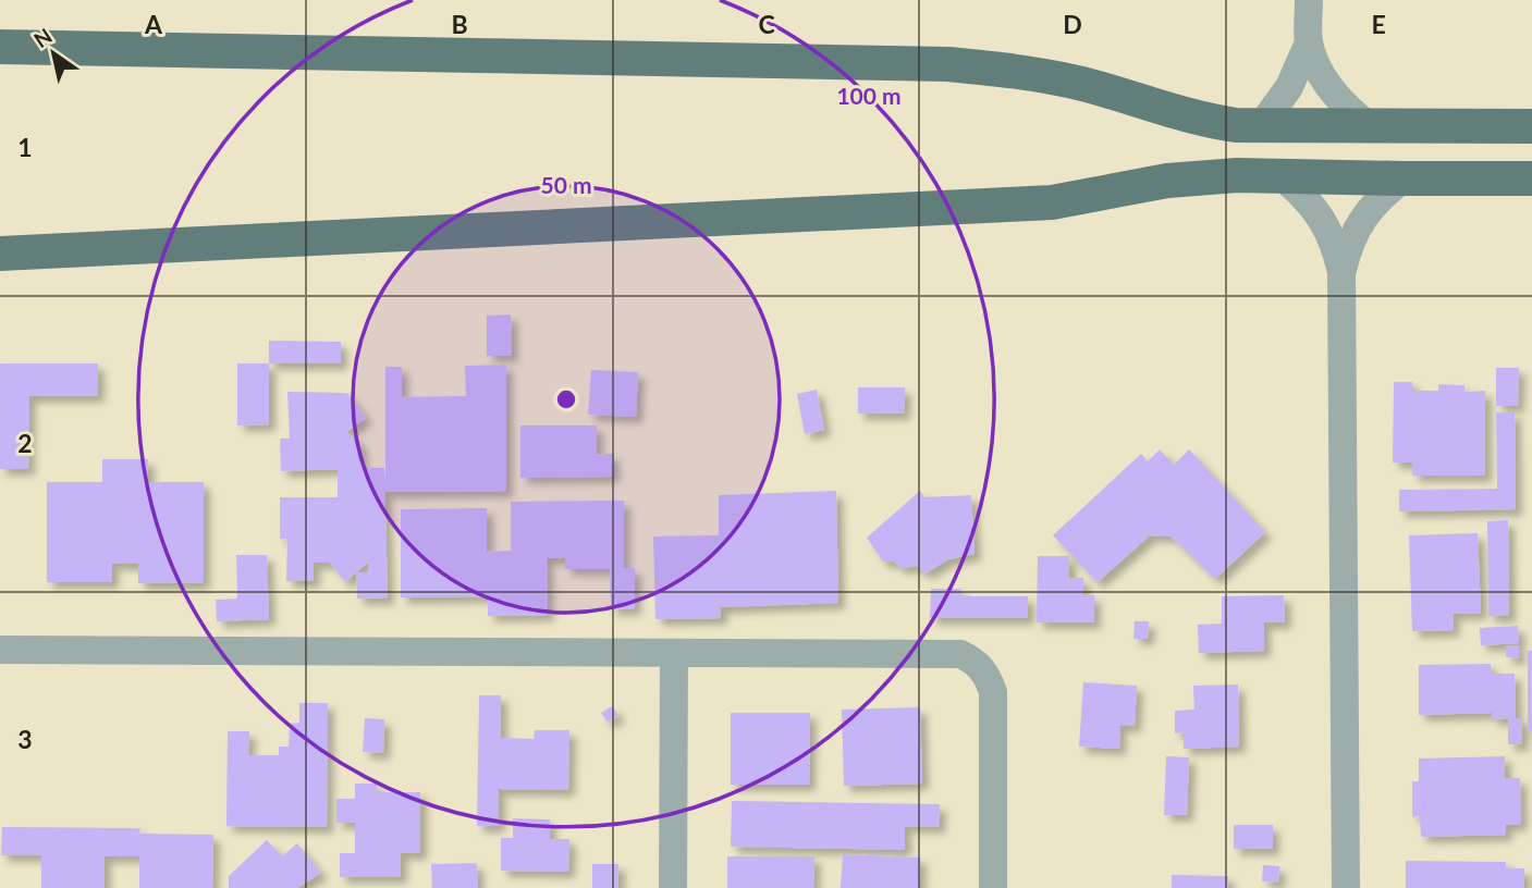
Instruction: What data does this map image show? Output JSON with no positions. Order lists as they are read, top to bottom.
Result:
{
  "north": "top left",
  "grid": {
    "columns": [
      "A",
      "B",
      "C",
      "D",
      "E"
    ],
    "rows": ["1", "2", "3"]
  },
  "rings": ["100 m", "50 m"]
}
